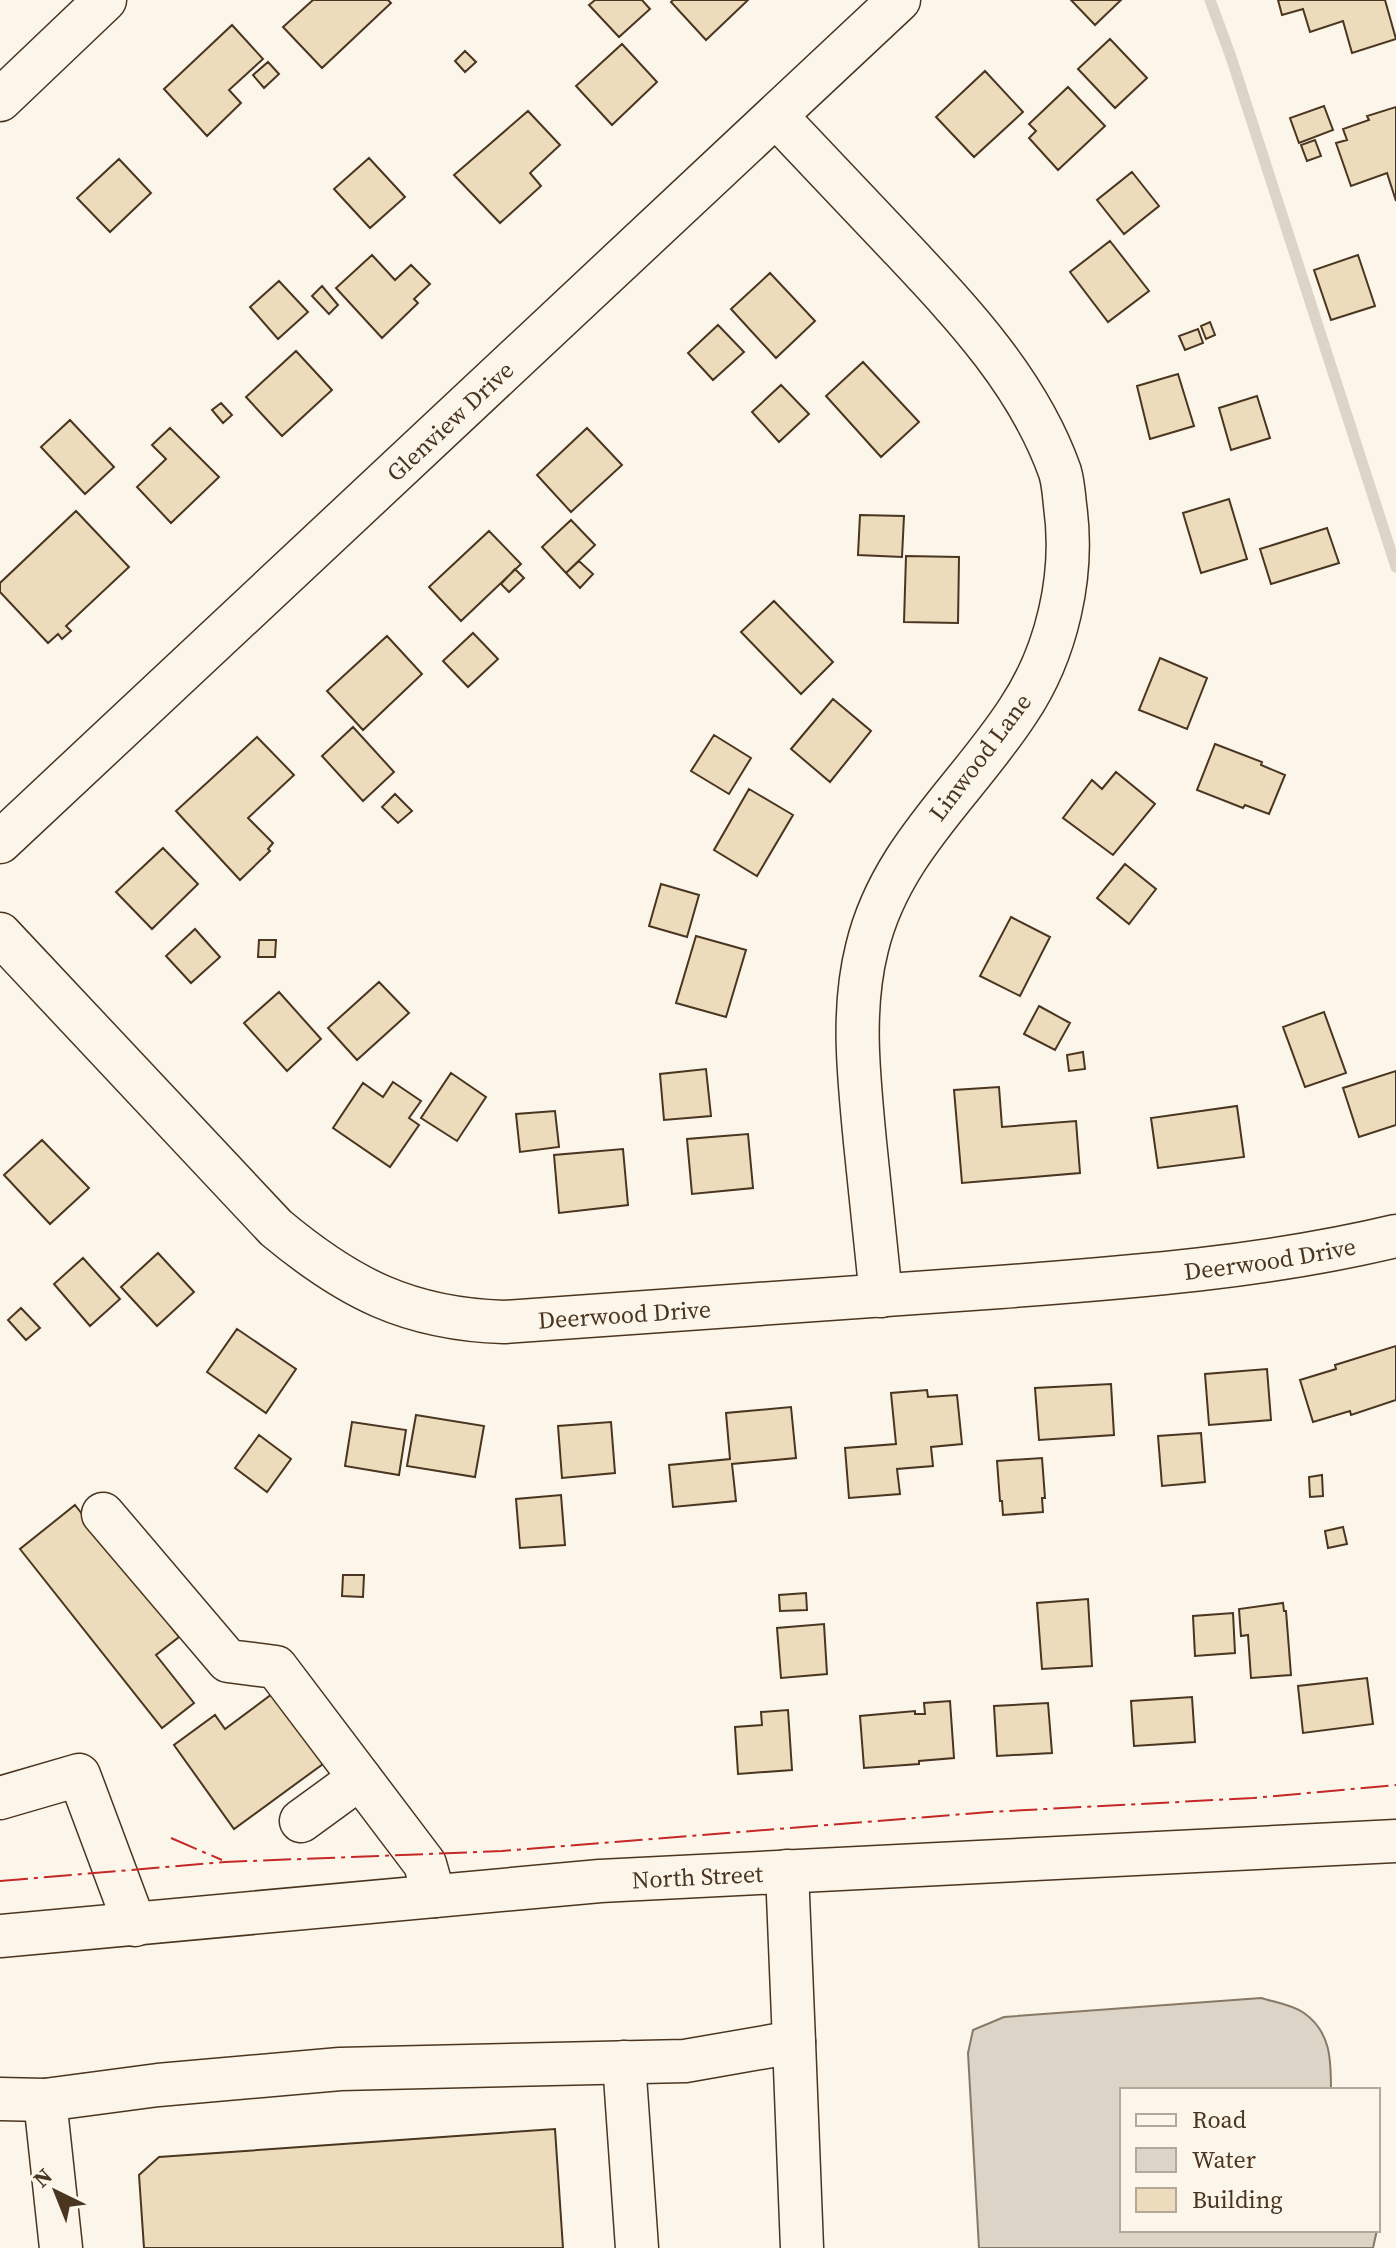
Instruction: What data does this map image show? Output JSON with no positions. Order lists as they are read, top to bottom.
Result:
{
  "streets": {
    "street": [
      "Glenview Drive",
      "Linwood Lane",
      "Deerwood Drive",
      "North Street"
    ]
  },
  "crossings": [
    ["Glenview Drive", "Linwood Lane"],
    ["Linwood Lane", "Deerwood Drive"]
  ],
  "legend": ["Road", "Water", "Building"],
  "north": "top left"
}
